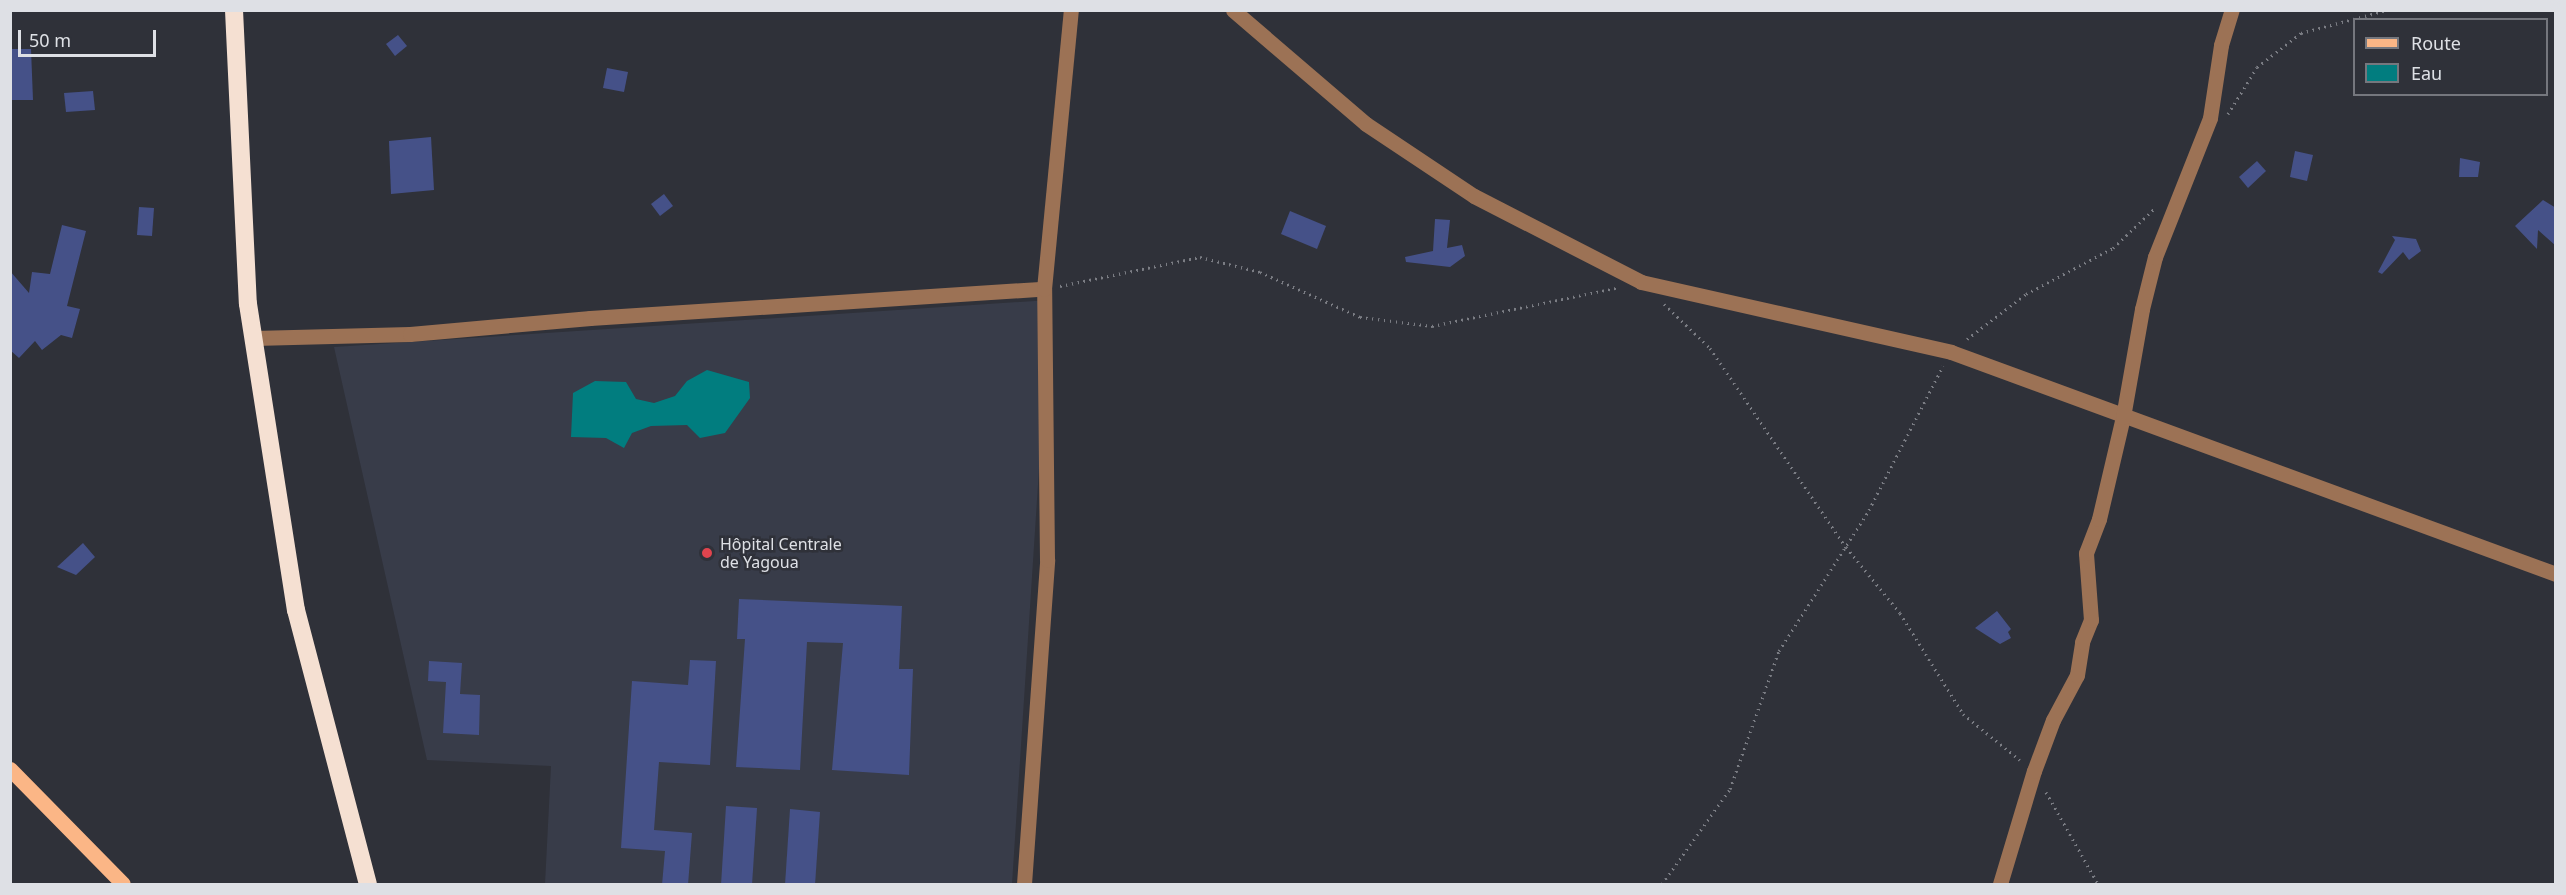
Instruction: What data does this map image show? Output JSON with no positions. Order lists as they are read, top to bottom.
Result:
{
  "places": ["Hôpital Centrale de Yagoua"],
  "legend": ["Route", "Eau"],
  "scale_bar": "50 m"
}
